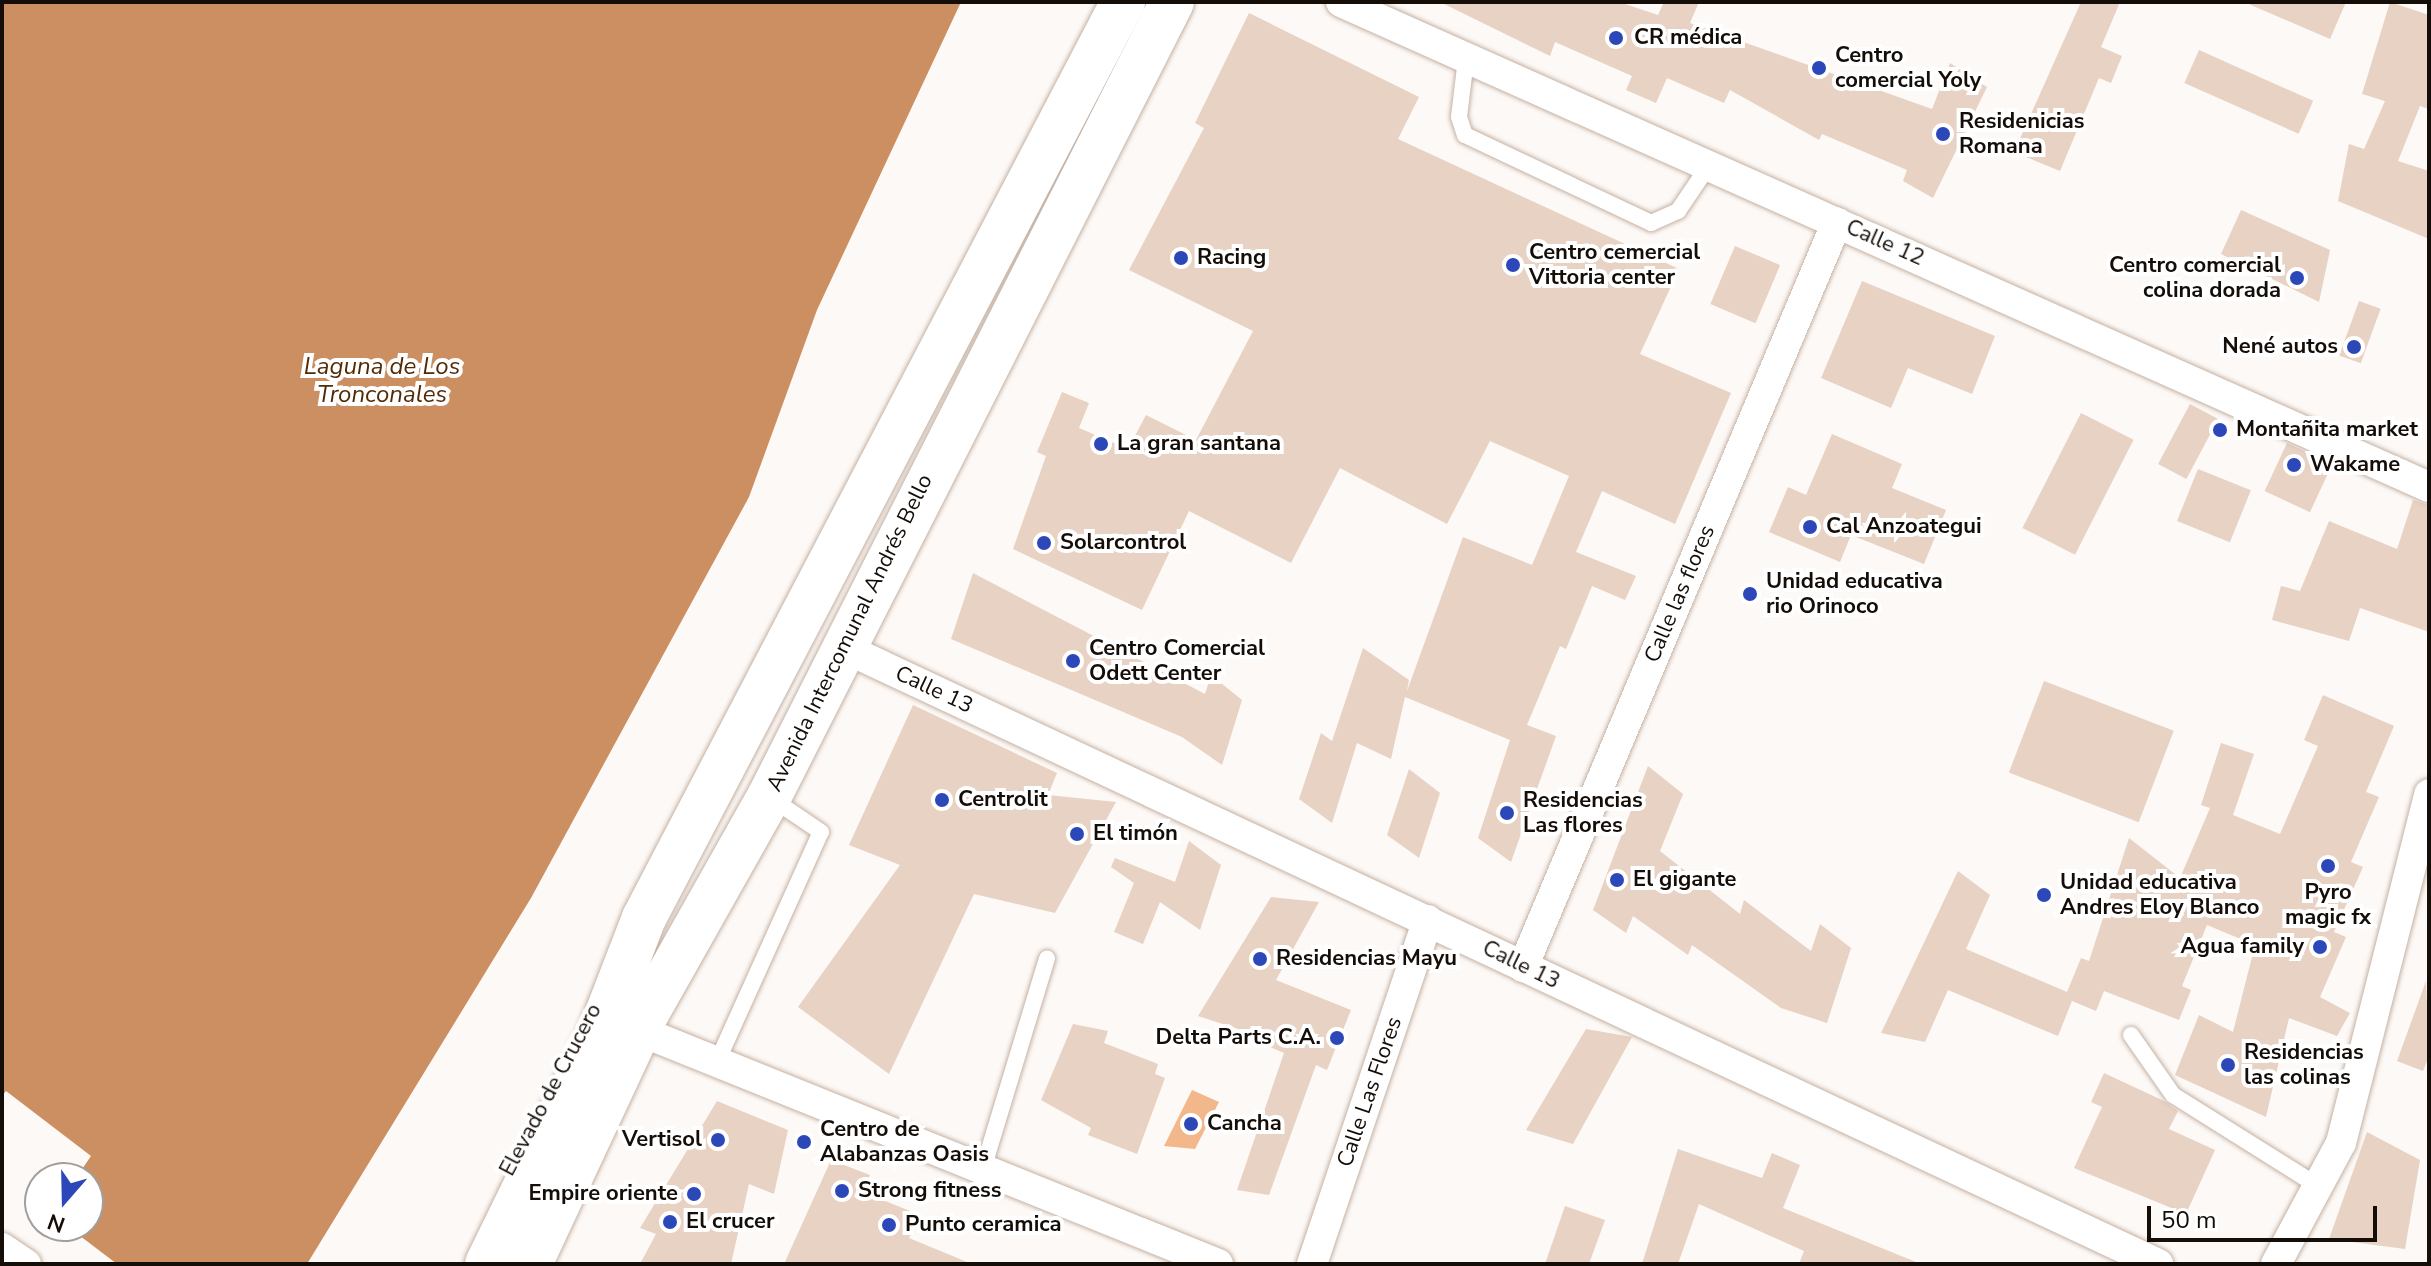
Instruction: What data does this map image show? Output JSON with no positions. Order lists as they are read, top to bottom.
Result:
{
  "streets": {
    "main road": ["Avenida Intercomunal Andrés Bello", "Elevado de Crucero"],
    "street": [
      "Calle 12",
      "Calle las flores",
      "Calle 13",
      "Calle Las Flores"
    ]
  },
  "crossings": [
    ["Calle 12", "Calle las flores"],
    ["Calle las flores", "Calle 13"],
    ["Avenida Intercomunal Andrés Bello", "Calle 13"],
    ["Avenida Intercomunal Andrés Bello", "Elevado de Crucero"],
    ["Calle 13", "Calle Las Flores"]
  ],
  "water": ["Laguna de Los Tronconales"],
  "places": [
    "CR médica",
    "Centro comercial Yoly",
    "Residenicias Romana",
    "Racing",
    "Centro cemercial Vittoria center",
    "Centro comercial colina dorada",
    "Nené autos",
    "Montañita market",
    "La gran santana",
    "Wakame",
    "Cal Anzoategui",
    "Solarcontrol",
    "Unidad educativa rio Orinoco",
    "Centro Comercial Odett Center",
    "Centrolit",
    "Residencias Las flores",
    "El timón",
    "Pyro magic fx",
    "El gigante",
    "Unidad educativa Andres Eloy Blanco",
    "Agua family",
    "Residencias Mayu",
    "Delta Parts C.A.",
    "Residencias las colinas",
    "Cancha",
    "Vertisol",
    "Centro de Alabanzas Oasis",
    "Strong fitness",
    "Empire oriente",
    "El crucer",
    "Punto ceramica"
  ],
  "scale_bar": "50 m",
  "north": "bottom"
}
